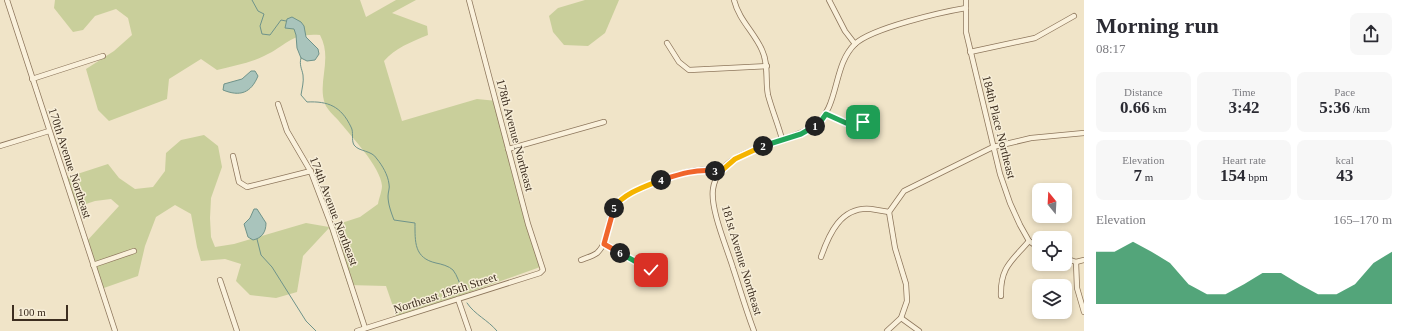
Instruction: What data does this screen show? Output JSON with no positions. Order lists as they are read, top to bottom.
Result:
{
  "streets": {
    "street": [
      "184th Place Northeast",
      "178th Avenue Northeast",
      "170th Avenue Northeast",
      "174th Avenue Northeast",
      "181st Avenue Northeast",
      "Northeast 195th Street"
    ]
  },
  "crossings": [
    ["178th Avenue Northeast", "Northeast 195th Street"],
    ["174th Avenue Northeast", "Northeast 195th Street"]
  ],
  "scale_bar": "100 m",
  "north": "top",
  "page": {
    "heading": ["Morning run", "08:17"],
    "stats": [
      ["Distance", "0.66 km"],
      ["Time", "3:42"],
      ["Pace", "5:36 /km"],
      ["Elevation", "7 m"],
      ["Heart rate", "154 bpm"],
      ["kcal", "43"]
    ],
    "pins": [
      "1",
      "2",
      "3",
      "4",
      "5",
      "6"
    ],
    "chart": ["Elevation", "165–170 m"],
    "scale": "100 m"
  }
}
